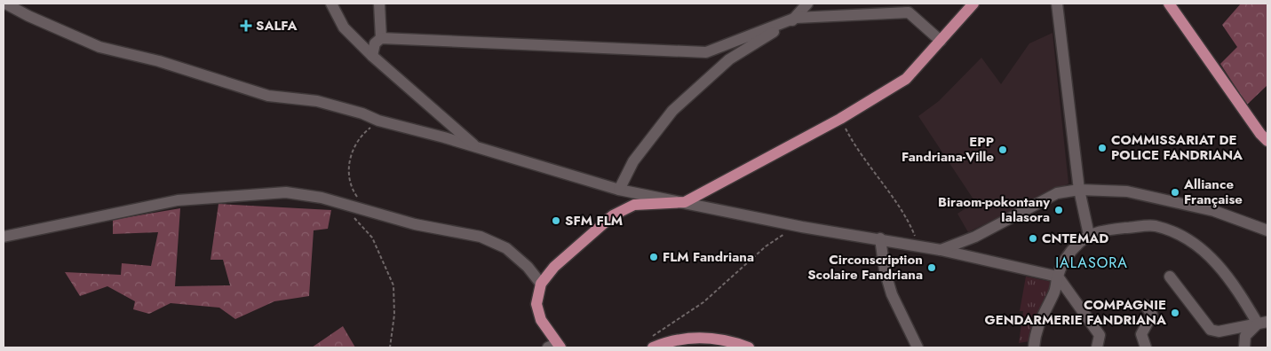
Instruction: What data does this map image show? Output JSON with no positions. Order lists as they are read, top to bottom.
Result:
{
  "districts": ["IALASORA"],
  "places": {
    "health": ["SALFA"],
    "other": [
      "COMMISSARIAT DE POLICE FANDRIANA",
      "EPP Fandriana-Ville",
      "Alliance Française",
      "Biraom-pokontany Ialasora",
      "SFM FLM",
      "CNTEMAD",
      "FLM Fandriana",
      "Circonscription Scolaire Fandriana",
      "COMPAGNIE GENDARMERIE FANDRIANA"
    ]
  }
}
